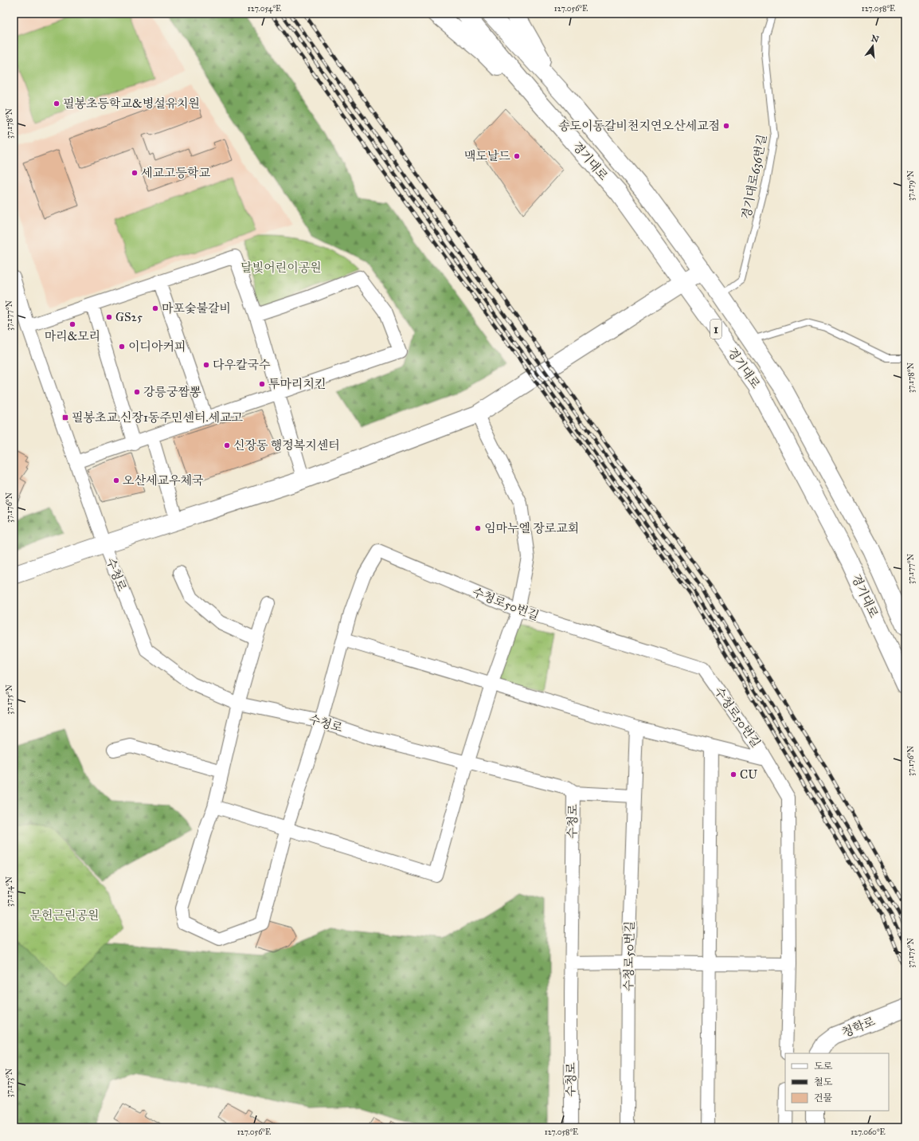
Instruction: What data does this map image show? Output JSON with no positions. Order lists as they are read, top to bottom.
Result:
{
  "streets": {
    "main road": ["경기대로", "1", "청학로"],
    "street": ["수청로", "수청로50번길"],
    "lane": ["경기대로636번길"]
  },
  "crossings": [
    ["경기대로", "경기대로636번길"],
    ["수청로", "수청로50번길"]
  ],
  "parks": ["달빛어린이공원", "문헌근린공원"],
  "places": {
    "other": [
      "필봉초등학교&병설유치원",
      "송도이동갈비천지연오산세교점",
      "맥도날드",
      "세교고등학교",
      "마포숯불갈비",
      "GS25",
      "마리&모리",
      "이디아커피",
      "다우칼국수",
      "투마리치킨",
      "강릉궁짬뽕",
      "신장동 행정복지센터",
      "오산세교우체국",
      "임마누엘 장로교회",
      "CU"
    ],
    "transit": ["필봉초교.신장1동주민센터.세교고"]
  },
  "legend": ["도로", "철도", "건물"],
  "north": "top",
  "coordinates": [
    "127.054°E",
    "127.056°E",
    "127.058°E",
    "37.178°N",
    "37.179°N",
    "37.177°N",
    "37.176°N",
    "37.175°N",
    "37.174°N",
    "37.173°N",
    "127.060°E"
  ]
}
